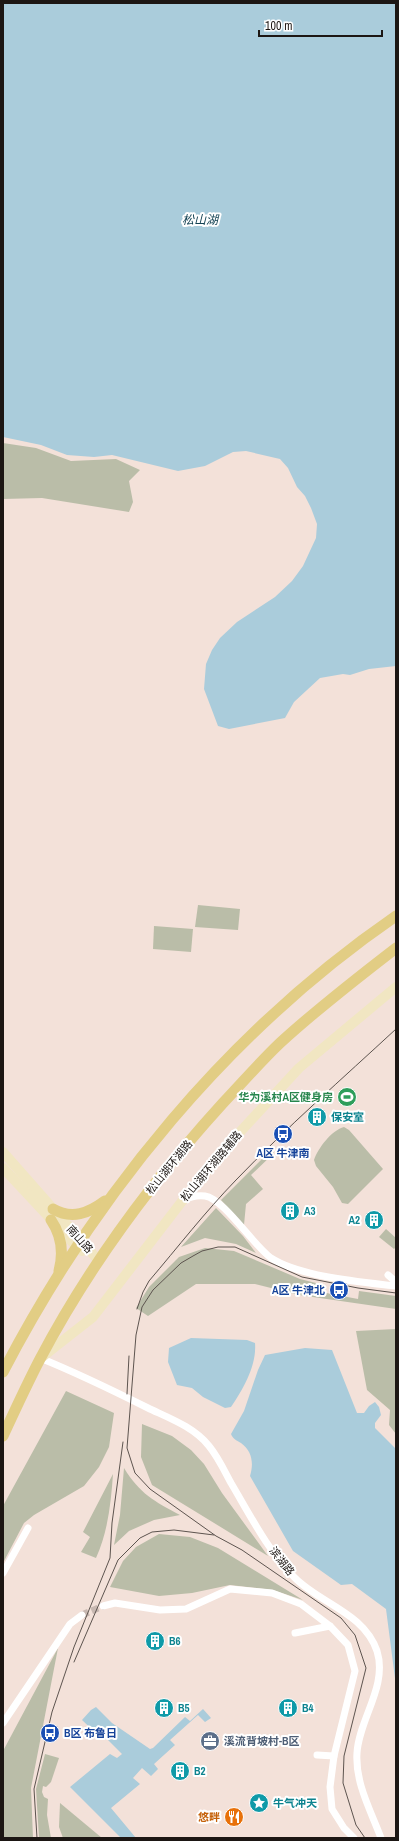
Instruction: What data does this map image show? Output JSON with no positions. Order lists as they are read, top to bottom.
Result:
{
  "streets": {
    "main road": ["松山湖环湖路辅路", "松山湖环湖路", "南山路"],
    "street": ["滨湖路"]
  },
  "crossings": [
    ["松山湖环湖路辅路", "松山湖环湖路"],
    ["松山湖环湖路辅路", "滨湖路"],
    ["松山湖环湖路", "南山路"],
    ["松山湖环湖路", "滨湖路"]
  ],
  "water": ["松山湖"],
  "places": {
    "sports": ["华为溪村A区健身房"],
    "building": [
      "保安室",
      "A3",
      "A2",
      "B6",
      "B5",
      "B4",
      "B2"
    ],
    "bus stop": ["A区 牛津南", "A区 牛津北", "B区 布鲁日"],
    "office": ["溪流背坡村-B区"],
    "place": ["牛气冲天"],
    "restaurant": ["悠畔"]
  },
  "scale_bar": "100 m"
}
